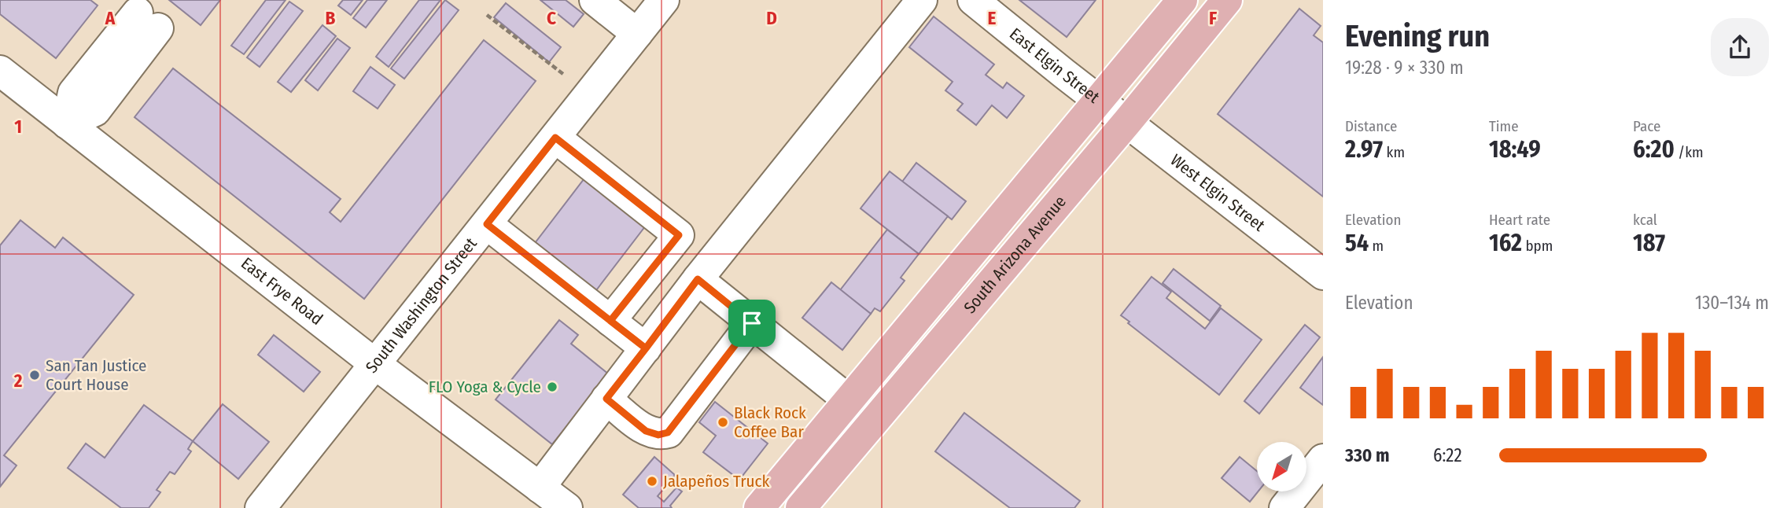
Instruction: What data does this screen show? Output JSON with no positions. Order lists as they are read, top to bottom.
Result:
{
  "streets": {
    "main road": ["South Arizona Avenue"],
    "street": [
      "East Elgin Street",
      "West Elgin Street",
      "East Frye Road",
      "South Washington Street"
    ]
  },
  "crossings": [
    ["East Elgin Street", "West Elgin Street"],
    ["East Elgin Street", "South Arizona Avenue"],
    ["West Elgin Street", "South Arizona Avenue"],
    ["East Frye Road", "South Washington Street"]
  ],
  "places": [
    "San Tan Justice Court House",
    "FLO Yoga & Cycle",
    "Black Rock Coffee Bar",
    "Jalapeños Truck"
  ],
  "north": "bottom left",
  "page": {
    "heading": ["Evening run", "19:28 · 9 × 330 m"],
    "stats": [
      ["Distance", "2.97 km"],
      ["Time", "18:49"],
      ["Pace", "6:20 /km"],
      ["Elevation", "54 m"],
      ["Heart rate", "162 bpm"],
      ["kcal", "187"]
    ],
    "chart": ["Elevation", "130–134 m"],
    "list": [
      {
        "name": "330 m",
        "note": "6:22"
      }
    ]
  },
  "grid": {
    "columns": [
      "A",
      "B",
      "C",
      "D",
      "E",
      "F"
    ],
    "rows": ["1", "2"]
  }
}
